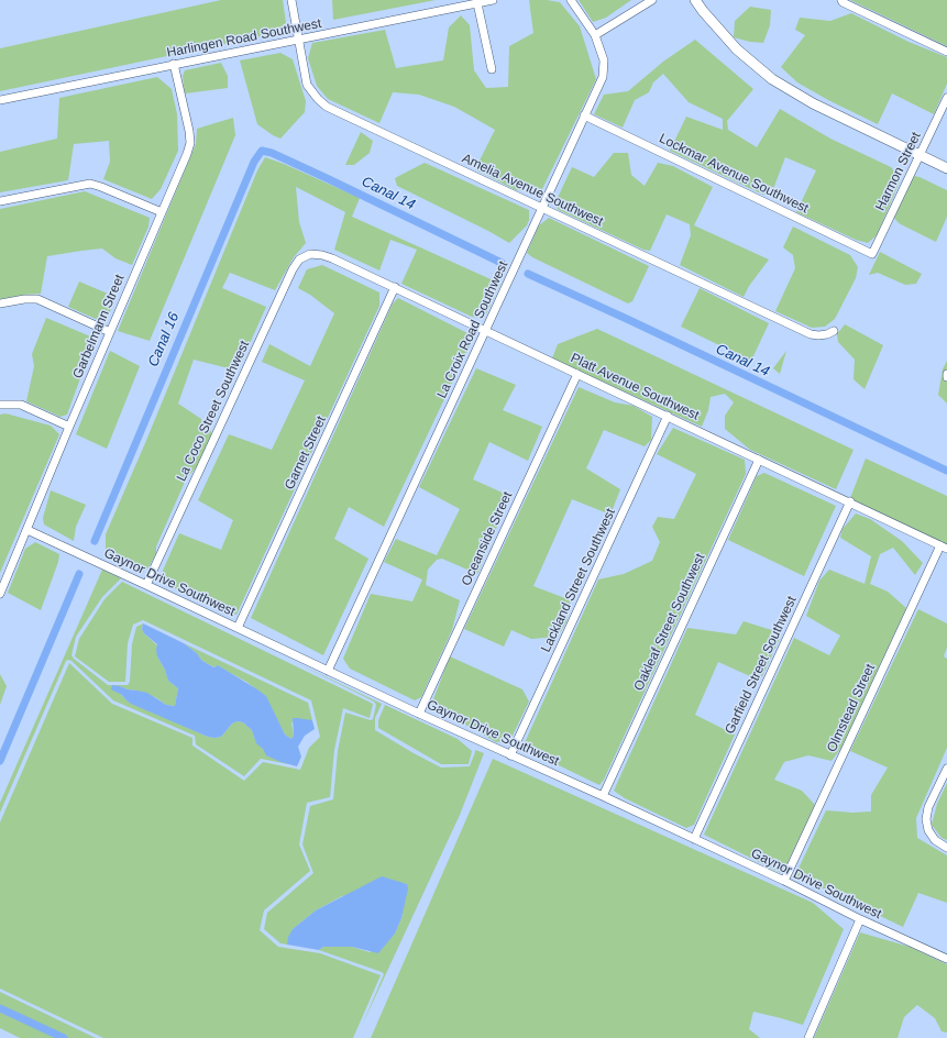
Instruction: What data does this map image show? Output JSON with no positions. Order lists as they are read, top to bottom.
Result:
{
  "streets": {
    "street": [
      "Harlingen Road Southwest",
      "Harmon Street",
      "Lockmar Avenue Southwest",
      "Amelia Avenue Southwest",
      "Garbelmann Street",
      "La Croix Road Southwest",
      "Platt Avenue Southwest",
      "La Coco Street Southwest",
      "Garnet Street",
      "Oceanside Street",
      "Lackland Street Southwest",
      "Gaynor Drive Southwest",
      "Oakleaf Street Southwest",
      "Garfield Street Southwest",
      "Olmstead Street"
    ]
  },
  "crossings": [
    ["Harlingen Road Southwest", "Amelia Avenue Southwest"],
    ["Harlingen Road Southwest", "Garbelmann Street"],
    ["Harmon Street", "Lockmar Avenue Southwest"],
    ["Lockmar Avenue Southwest", "La Croix Road Southwest"],
    ["Amelia Avenue Southwest", "La Croix Road Southwest"],
    ["Garbelmann Street", "Gaynor Drive Southwest"],
    ["La Croix Road Southwest", "Platt Avenue Southwest"],
    ["La Croix Road Southwest", "Gaynor Drive Southwest"],
    ["Platt Avenue Southwest", "La Coco Street Southwest"],
    ["Platt Avenue Southwest", "Garnet Street"],
    ["Platt Avenue Southwest", "Oceanside Street"],
    ["Platt Avenue Southwest", "Lackland Street Southwest"],
    ["Platt Avenue Southwest", "Oakleaf Street Southwest"],
    ["Platt Avenue Southwest", "Garfield Street Southwest"],
    ["Platt Avenue Southwest", "Olmstead Street"],
    ["La Coco Street Southwest", "Gaynor Drive Southwest"],
    ["Garnet Street", "Gaynor Drive Southwest"],
    ["Oceanside Street", "Gaynor Drive Southwest"],
    ["Lackland Street Southwest", "Gaynor Drive Southwest"],
    ["Gaynor Drive Southwest", "Oakleaf Street Southwest"],
    ["Gaynor Drive Southwest", "Garfield Street Southwest"],
    ["Gaynor Drive Southwest", "Olmstead Street"]
  ],
  "water": ["Canal 14", "Canal 16"]
}
